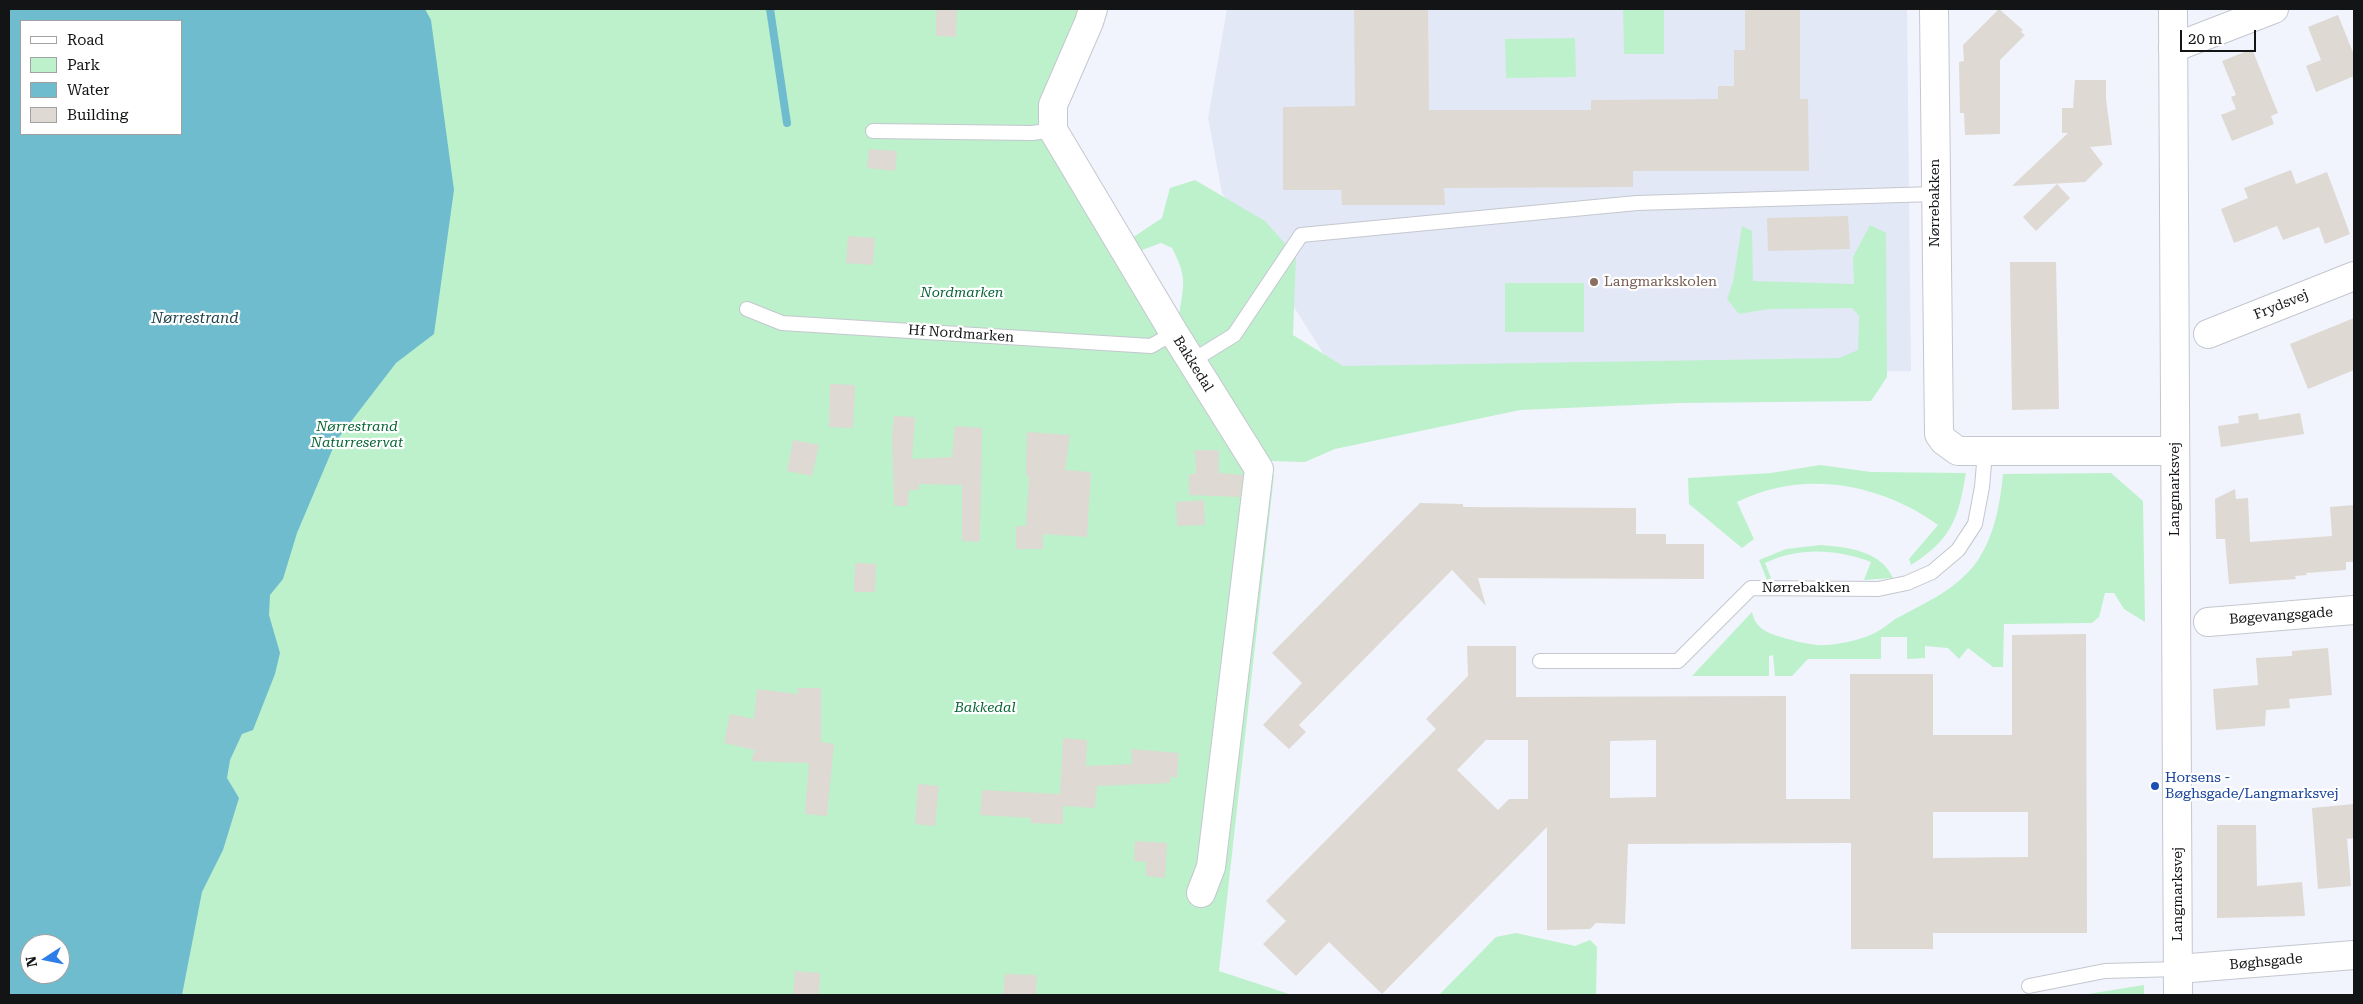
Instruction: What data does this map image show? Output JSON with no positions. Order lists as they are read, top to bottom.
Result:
{
  "streets": {
    "street": [
      "Nørrebakken",
      "Frydsvej",
      "Bakkedal",
      "Langmarksvej",
      "Bøgevangsgade",
      "Bøghsgade"
    ],
    "lane": ["Hf Nordmarken"]
  },
  "crossings": [
    ["Nørrebakken", "Langmarksvej"],
    ["Hf Nordmarken", "Bakkedal"],
    ["Langmarksvej", "Bøghsgade"]
  ],
  "water": ["Nørrestrand"],
  "parks": ["Nordmarken", "Nørrestrand Naturreservat", "Bakkedal"],
  "places": ["Langmarkskolen", "Horsens - Bøghsgade/Langmarksvej"],
  "legend": [
    "Road",
    "Park",
    "Water",
    "Building"
  ],
  "scale_bar": "20 m",
  "north": "left"
}
